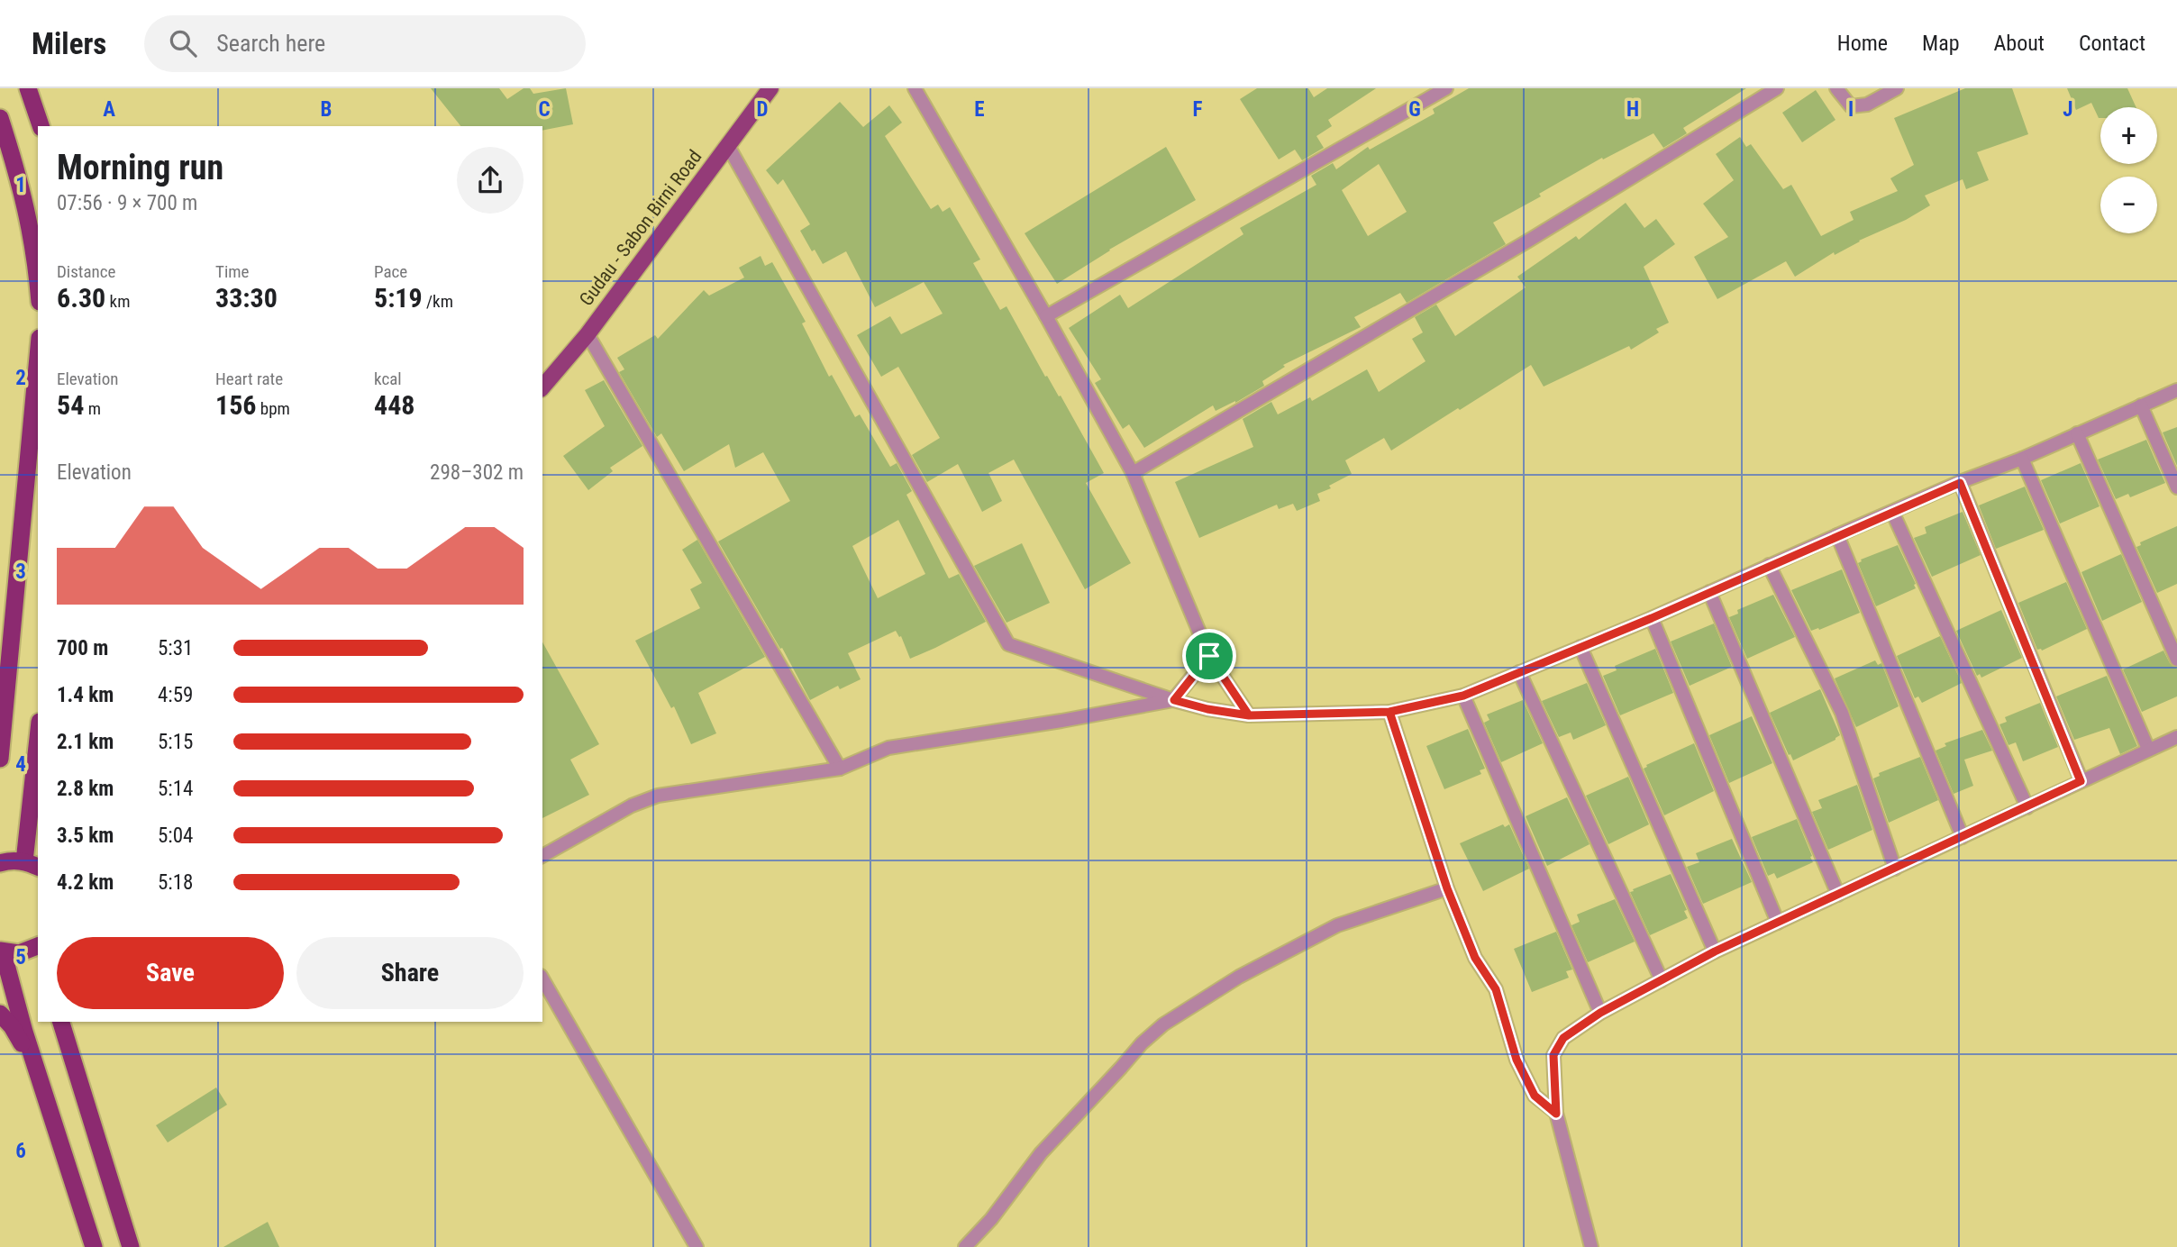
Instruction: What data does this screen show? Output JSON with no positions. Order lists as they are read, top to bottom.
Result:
{
  "streets": {
    "main road": ["Gudau - Sabon Birni Road"]
  },
  "page": {
    "header": "Milers",
    "search": "Search here",
    "nav": [
      "Home",
      "Map",
      "About",
      "Contact"
    ],
    "map_buttons": ["+", "−"],
    "heading": ["Morning run", "07:56 · 9 × 700 m"],
    "stats": [
      ["Distance", "6.30 km"],
      ["Time", "33:30"],
      ["Pace", "5:19 /km"],
      ["Elevation", "54 m"],
      ["Heart rate", "156 bpm"],
      ["kcal", "448"]
    ],
    "chart": ["Elevation", "298–302 m"],
    "list": [
      {
        "name": "700 m",
        "note": "5:31"
      },
      {
        "name": "1.4 km",
        "note": "4:59"
      },
      {
        "name": "2.1 km",
        "note": "5:15"
      },
      {
        "name": "2.8 km",
        "note": "5:14"
      },
      {
        "name": "3.5 km",
        "note": "5:04"
      },
      {
        "name": "4.2 km",
        "note": "5:18"
      }
    ],
    "buttons": ["Save", "Share"]
  },
  "grid": {
    "columns": [
      "A",
      "B",
      "C",
      "D",
      "E",
      "F",
      "G",
      "H",
      "I",
      "J"
    ],
    "rows": [
      "1",
      "2",
      "3",
      "4",
      "5",
      "6"
    ]
  }
}
